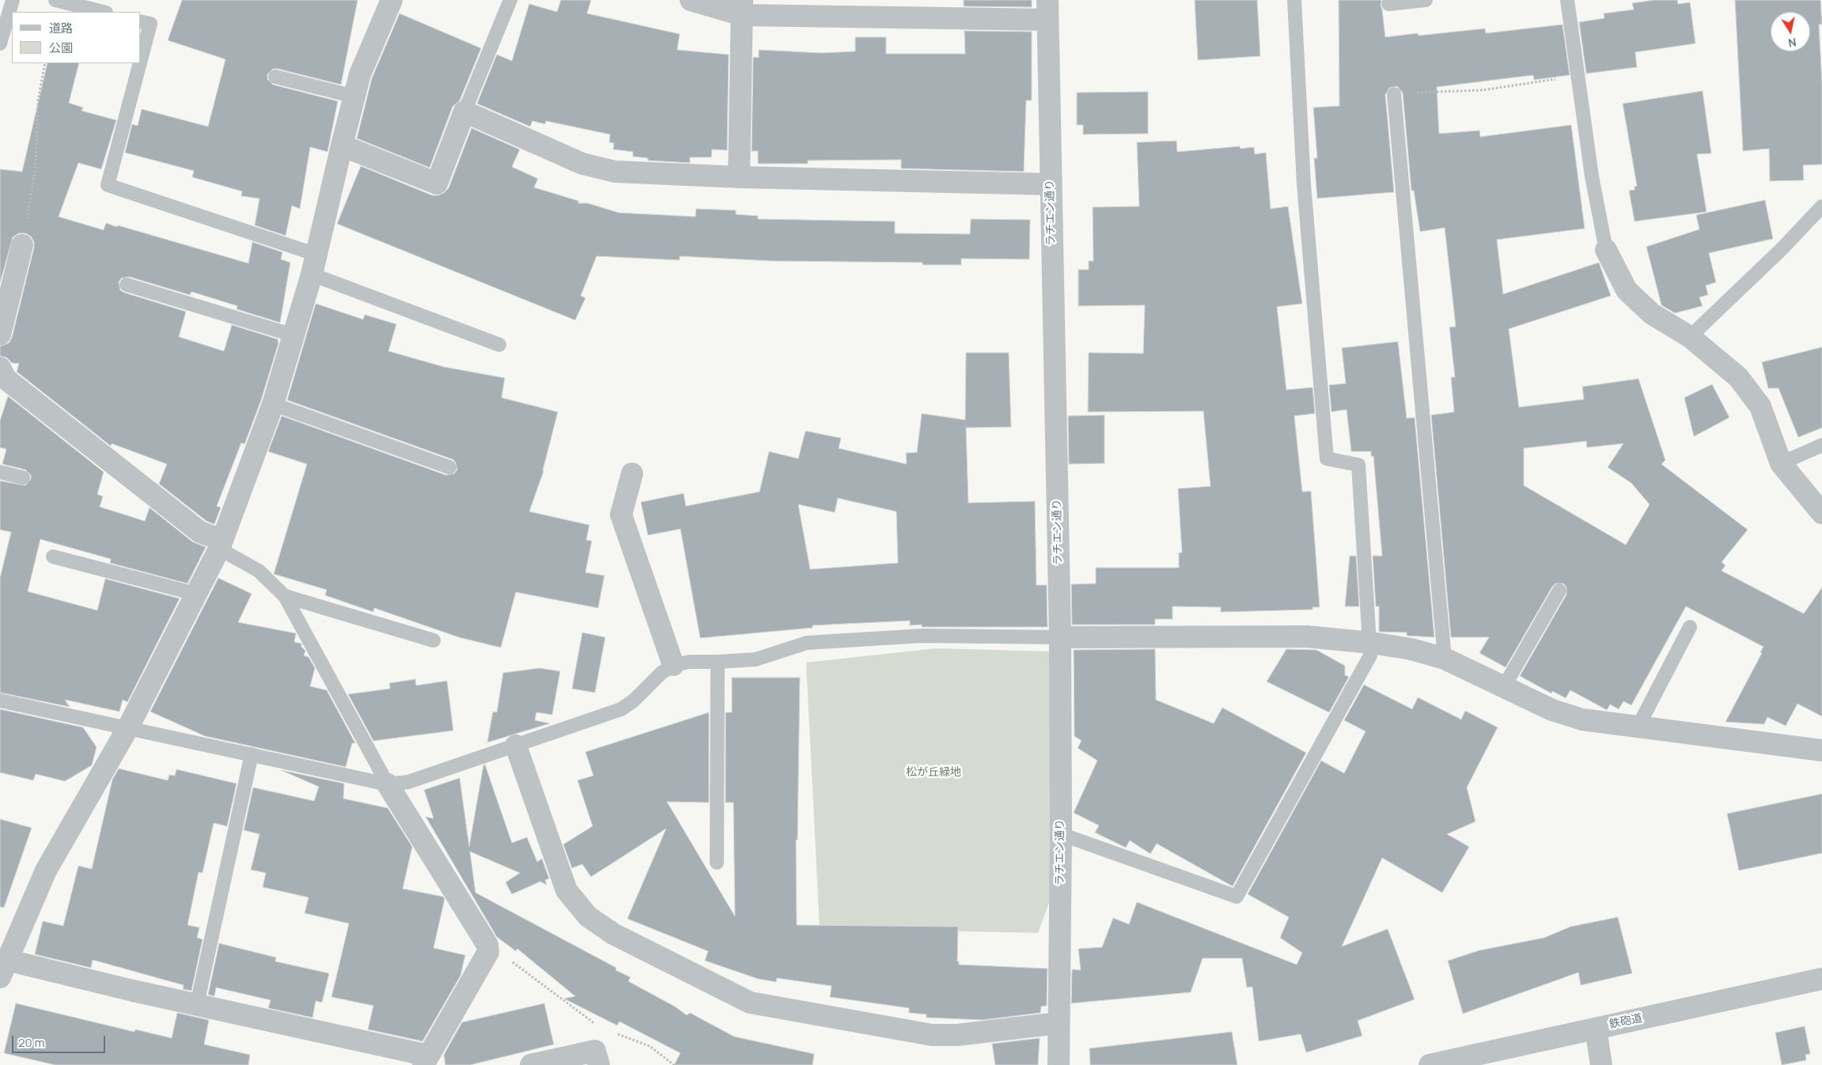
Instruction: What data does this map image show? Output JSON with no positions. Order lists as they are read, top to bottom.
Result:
{
  "streets": {
    "street": ["ラチエン通り", "鉄砲道"]
  },
  "parks": ["松が丘緑地"],
  "legend": ["道路", "公園"],
  "scale_bar": "20 m",
  "north": "bottom"
}
